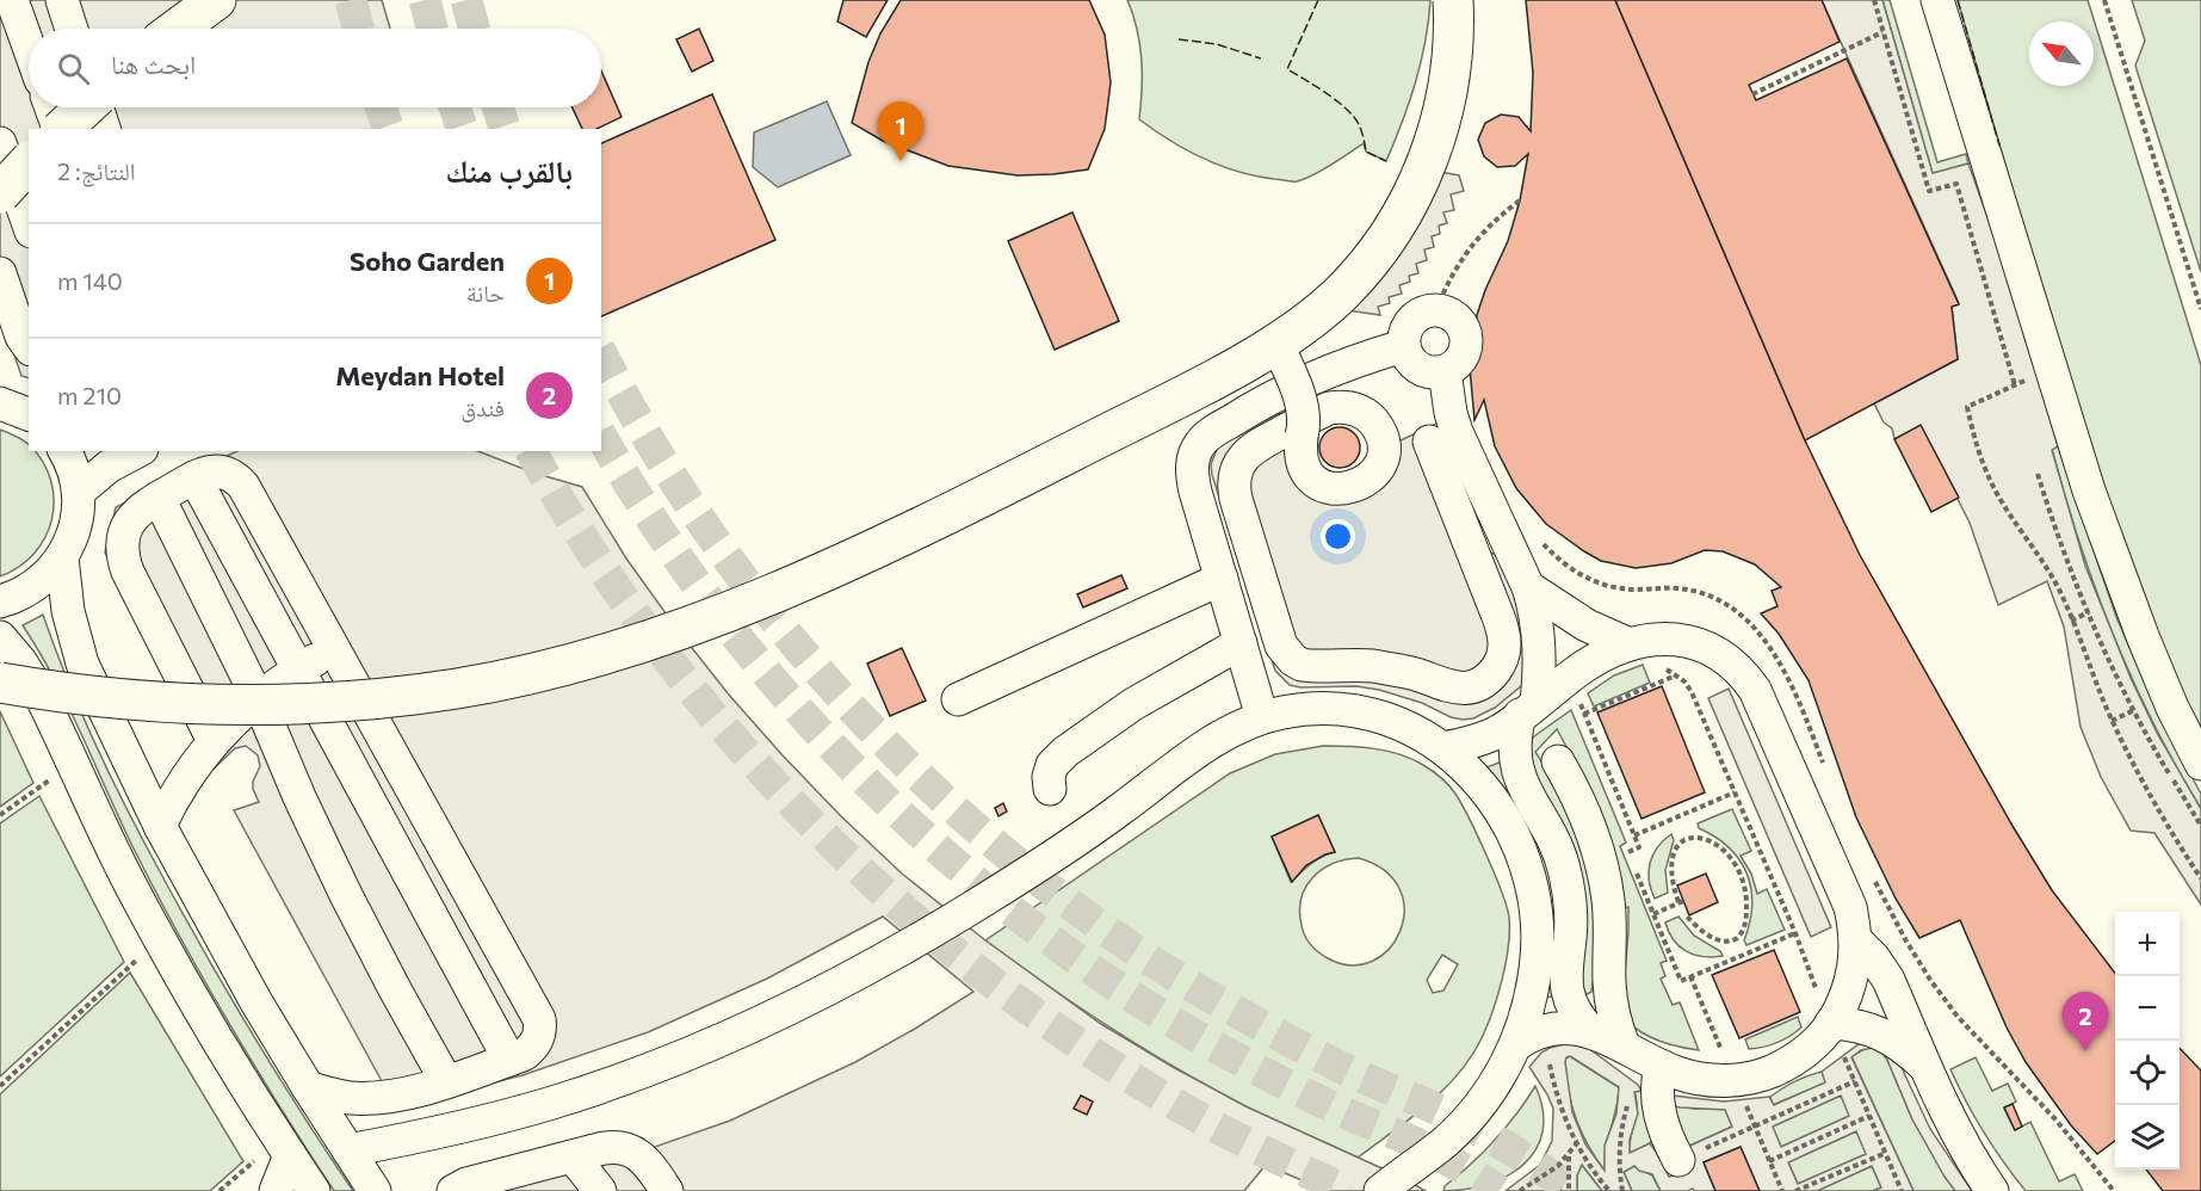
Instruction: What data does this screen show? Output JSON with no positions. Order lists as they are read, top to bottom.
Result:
{
  "north": "top left",
  "page": {
    "search": "ابحث هنا",
    "pins": ["1", "2"],
    "heading": ["بالقرب منك", "النتائج: 2"],
    "list": [
      {
        "mark": "1",
        "name": "Soho Garden",
        "note": "حانة",
        "value": "140 m"
      },
      {
        "mark": "2",
        "name": "Meydan Hotel",
        "note": "فندق",
        "value": "210 m"
      }
    ],
    "map_buttons": ["+", "−"]
  }
}
